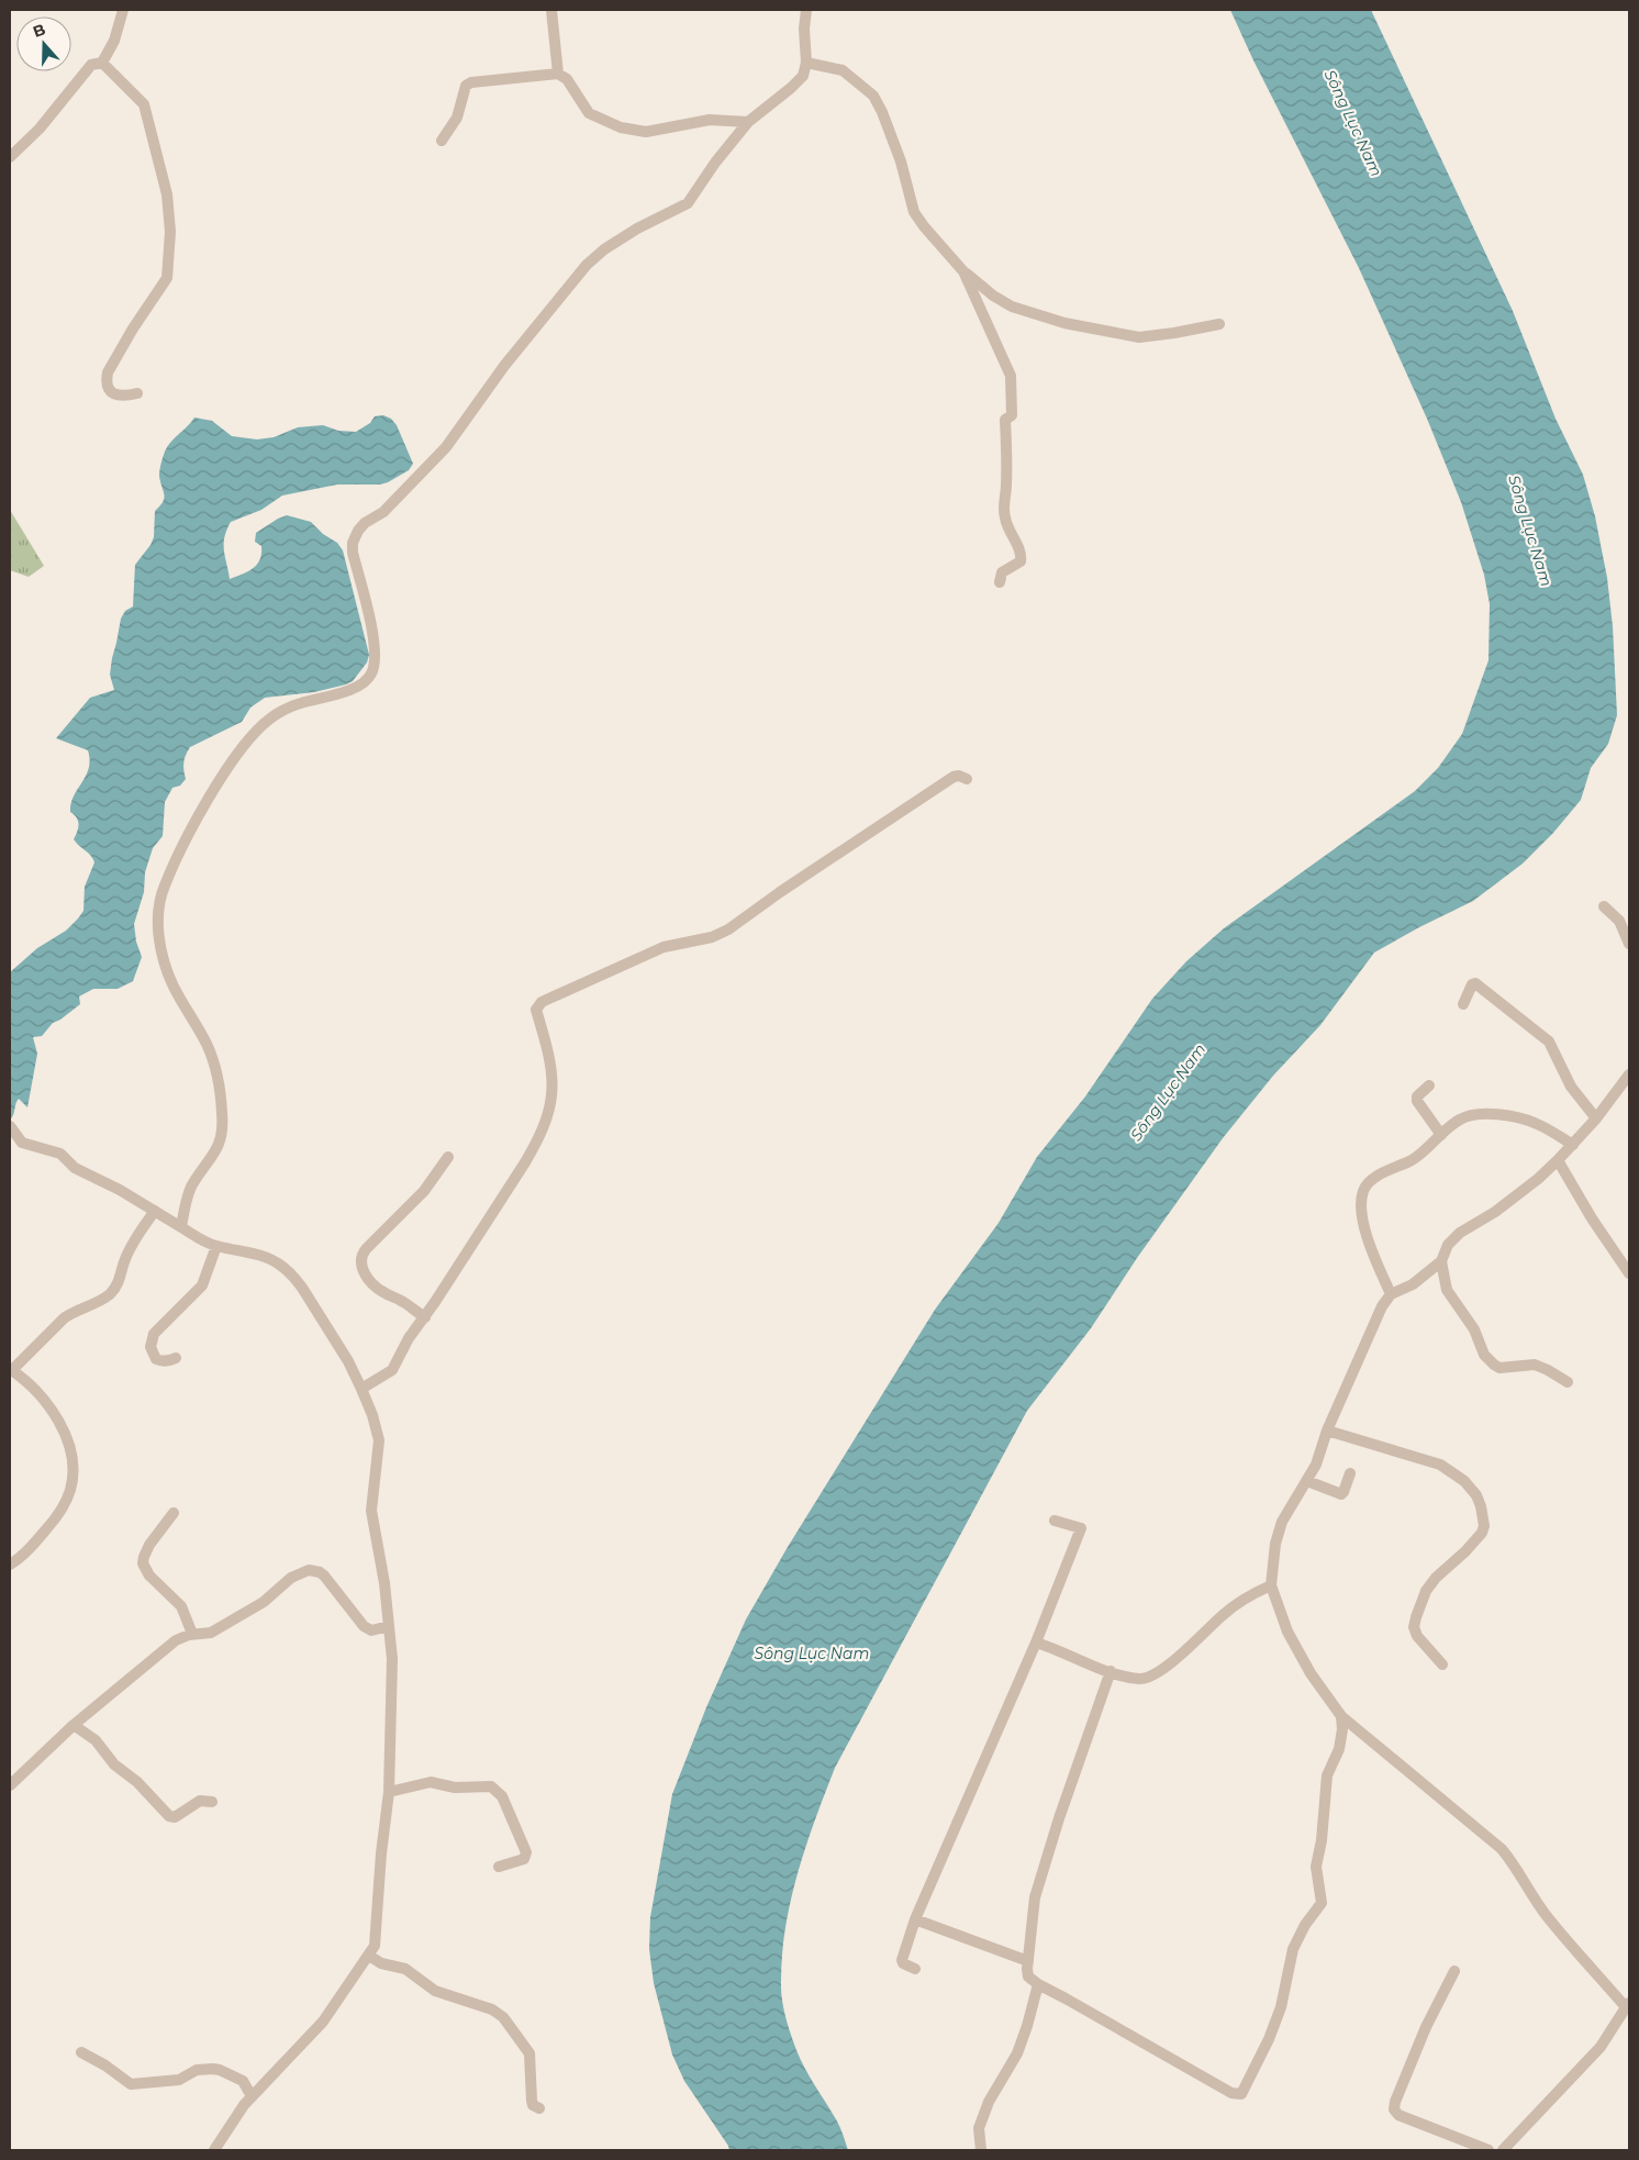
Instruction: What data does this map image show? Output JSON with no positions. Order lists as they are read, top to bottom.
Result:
{
  "water": ["Sông Lục Nam"],
  "north": "top"
}
